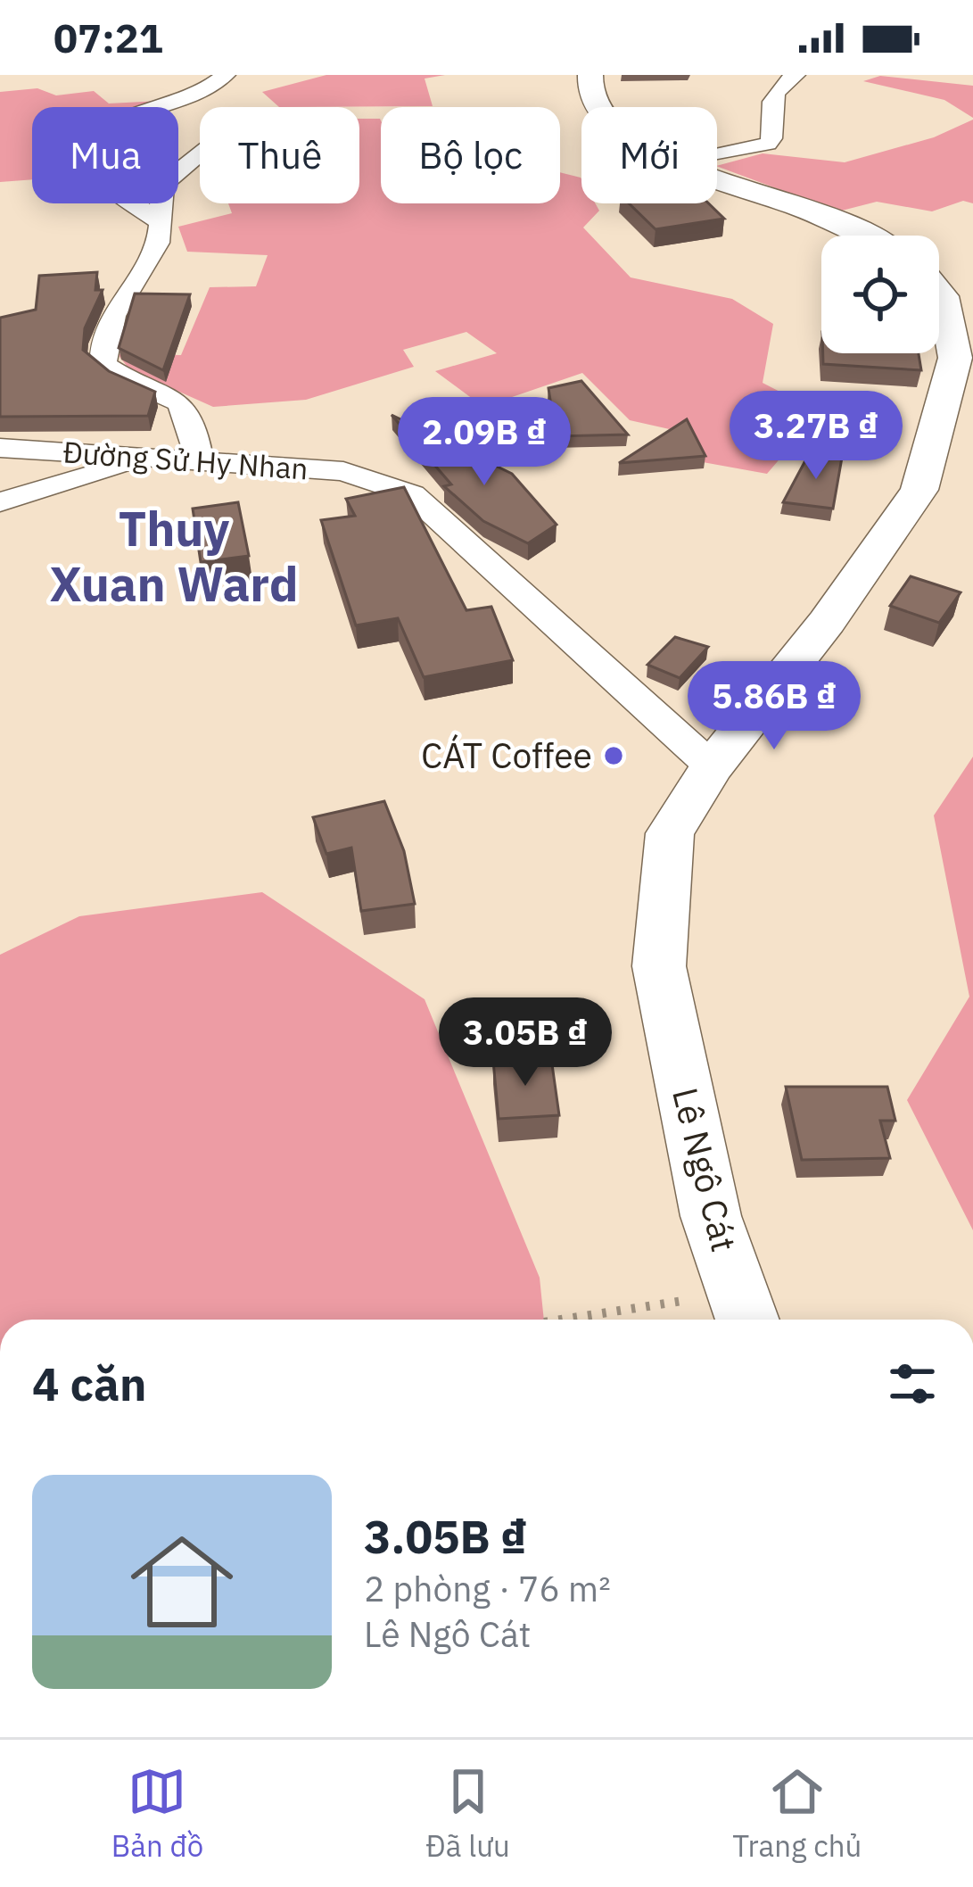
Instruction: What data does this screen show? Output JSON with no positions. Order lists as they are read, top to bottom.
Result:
{
  "streets": {
    "street": ["Đường Sử Hy Nhan", "Lê Ngô Cát"]
  },
  "crossings": [
    ["Đường Sử Hy Nhan", "Lê Ngô Cát"]
  ],
  "districts": ["Thuy Xuan Ward"],
  "places": ["CÁT Coffee"],
  "page": {
    "status": "07:21",
    "chip": [
      "Mua",
      "Thuê",
      "Bộ lọc",
      "Mới"
    ],
    "price": [
      "3.27B ₫",
      "2.09B ₫",
      "5.86B ₫",
      "3.05B ₫"
    ],
    "heading": "4 căn",
    "list": [
      {
        "name": "3.05B ₫",
        "note": "2 phòng · 76 m² · Lê Ngô Cát"
      }
    ],
    "tabs": ["Bản đồ", "Đã lưu", "Trang chủ"]
  }
}
